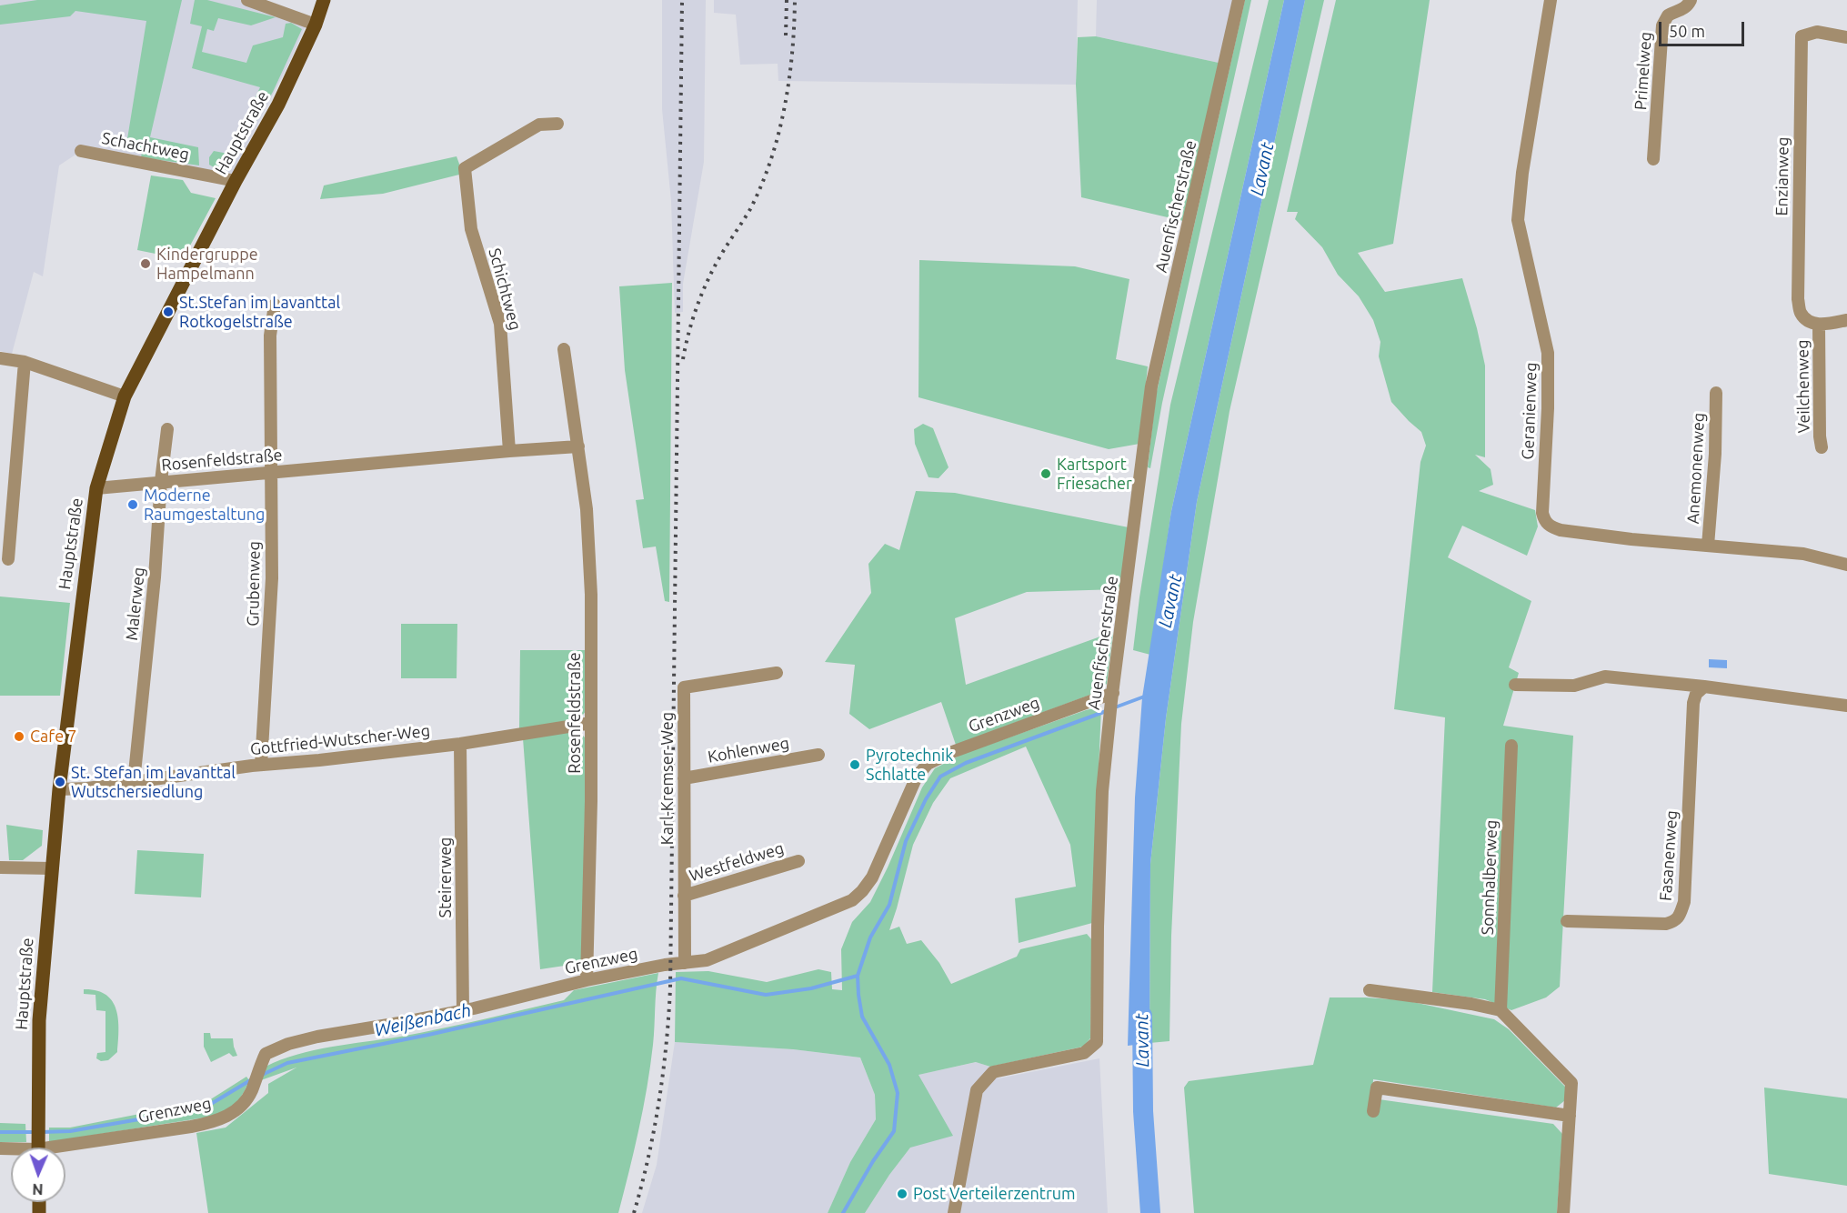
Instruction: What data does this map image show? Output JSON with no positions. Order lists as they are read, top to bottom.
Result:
{
  "streets": {
    "main road": ["Hauptstraße"],
    "street": [
      "Primelweg",
      "Schachtweg",
      "Enzianweg",
      "Auenfischerstraße",
      "Schichtweg",
      "Veilchenweg",
      "Geranienweg",
      "Rosenfeldstraße",
      "Anemonenweg",
      "Grubenweg",
      "Malerweg",
      "Grenzweg",
      "Gottfried-Wutscher-Weg",
      "Kohlenweg",
      "Karl-Kremser-Weg",
      "Fasanenweg",
      "Westfeldweg",
      "Steirerweg",
      "Sonnhalberweg"
    ]
  },
  "crossings": [
    ["Hauptstraße", "Schachtweg"],
    ["Hauptstraße", "Rosenfeldstraße"],
    ["Hauptstraße", "Gottfried-Wutscher-Weg"],
    ["Enzianweg", "Veilchenweg"],
    ["Auenfischerstraße", "Grenzweg"],
    ["Schichtweg", "Rosenfeldstraße"],
    ["Geranienweg", "Anemonenweg"],
    ["Rosenfeldstraße", "Grubenweg"],
    ["Rosenfeldstraße", "Malerweg"],
    ["Rosenfeldstraße", "Grenzweg"],
    ["Rosenfeldstraße", "Gottfried-Wutscher-Weg"],
    ["Grubenweg", "Gottfried-Wutscher-Weg"],
    ["Malerweg", "Gottfried-Wutscher-Weg"],
    ["Grenzweg", "Karl-Kremser-Weg"],
    ["Grenzweg", "Steirerweg"],
    ["Gottfried-Wutscher-Weg", "Steirerweg"],
    ["Kohlenweg", "Karl-Kremser-Weg"],
    ["Karl-Kremser-Weg", "Westfeldweg"]
  ],
  "water": ["Lavant", "Weißenbach"],
  "places": [
    "Kindergruppe Hampelmann",
    "St.Stefan im Lavanttal Rotkogelstraße",
    "Kartsport Friesacher",
    "Moderne Raumgestaltung",
    "Cafe 7",
    "Pyrotechnik Schlatte",
    "St. Stefan im Lavanttal Wutschersiedlung",
    "Post Verteilerzentrum"
  ],
  "scale_bar": "50 m",
  "north": "bottom"
}
